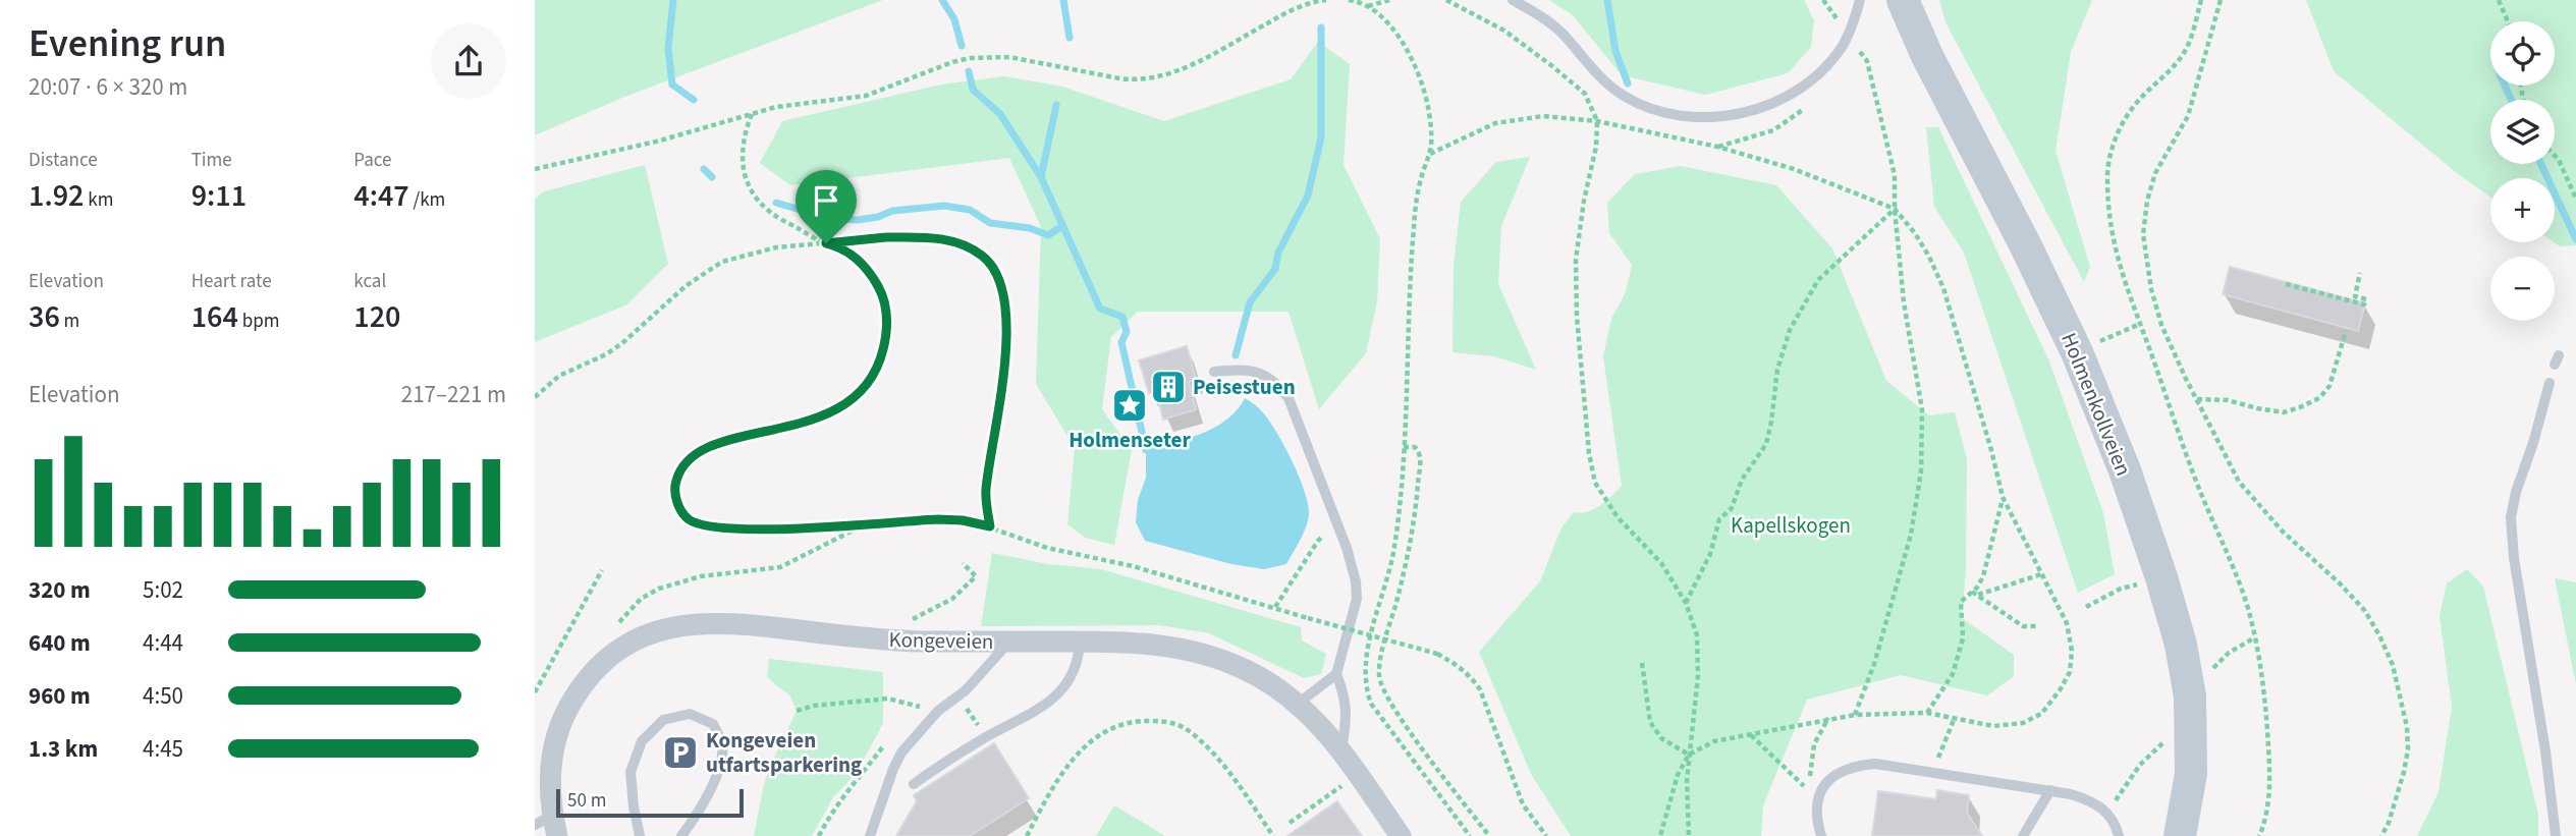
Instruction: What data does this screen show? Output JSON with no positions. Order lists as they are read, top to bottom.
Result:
{
  "streets": {
    "main road": ["Holmenkollveien"],
    "street": ["Kongeveien"]
  },
  "parks": ["Kapellskogen"],
  "places": {
    "building": ["Peisestuen"],
    "place": ["Holmenseter"],
    "parking": ["Kongeveien utfartsparkering"]
  },
  "scale_bar": "50 m",
  "page": {
    "heading": ["Evening run", "20:07 · 6 × 320 m"],
    "map_buttons": ["+", "−"],
    "stats": [
      ["Distance", "1.92 km"],
      ["Time", "9:11"],
      ["Pace", "4:47 /km"],
      ["Elevation", "36 m"],
      ["Heart rate", "164 bpm"],
      ["kcal", "120"]
    ],
    "chart": ["Elevation", "217–221 m"],
    "list": [
      {
        "name": "320 m",
        "note": "5:02"
      },
      {
        "name": "640 m",
        "note": "4:44"
      },
      {
        "name": "960 m",
        "note": "4:50"
      },
      {
        "name": "1.3 km",
        "note": "4:45"
      }
    ],
    "scale": "50 m"
  }
}
